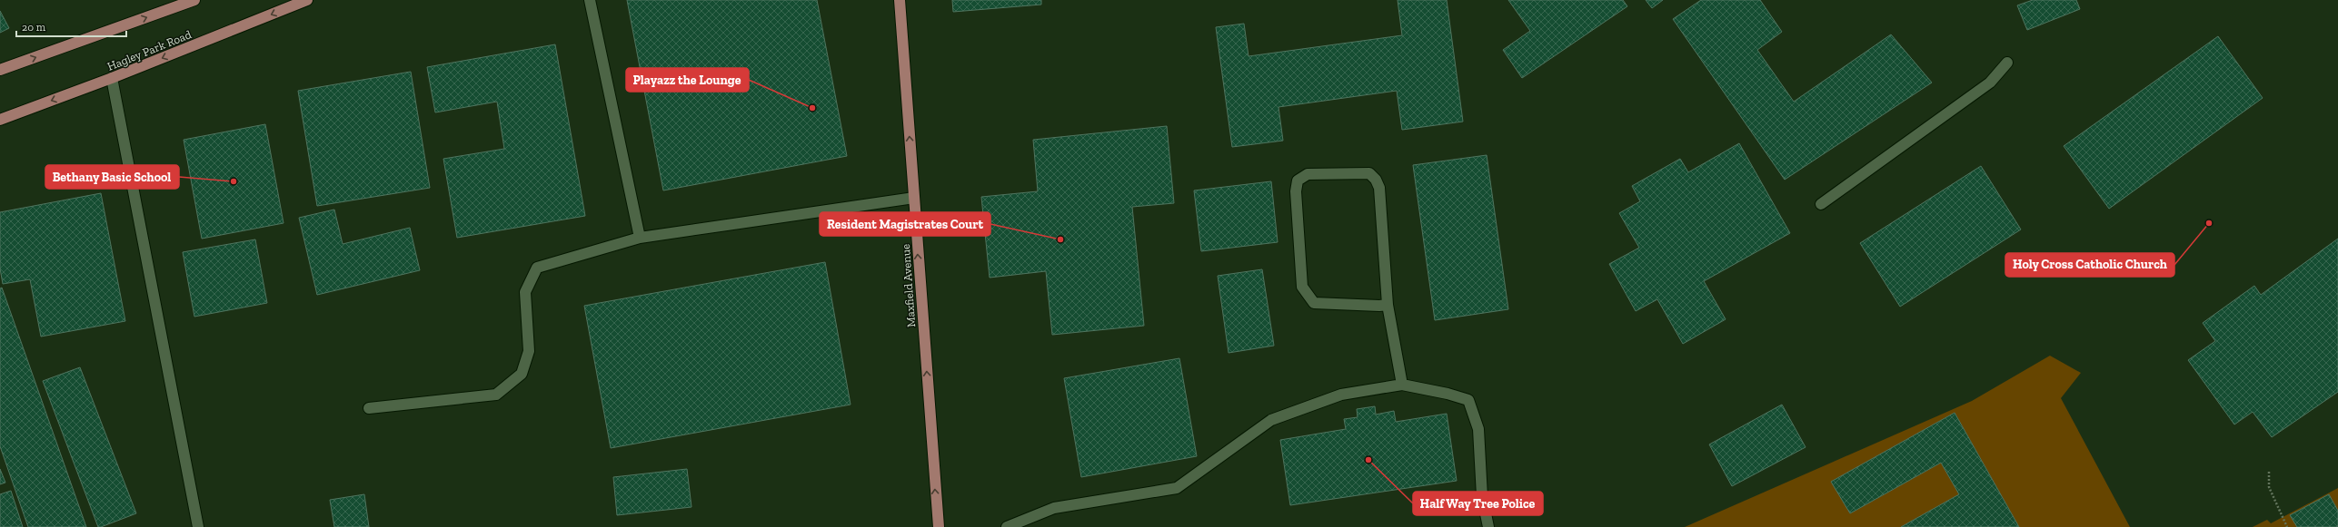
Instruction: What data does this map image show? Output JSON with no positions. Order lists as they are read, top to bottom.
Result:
{
  "streets": {
    "main road": ["Hagley Park Road", "Maxfield Avenue"]
  },
  "one_way": ["Maxfield Avenue"],
  "places": [
    "Playazz the Lounge",
    "Bethany Basic School",
    "Holy Cross Catholic Church",
    "Resident Magistrates Court",
    "Half Way Tree Police"
  ],
  "scale_bar": "20 m"
}
